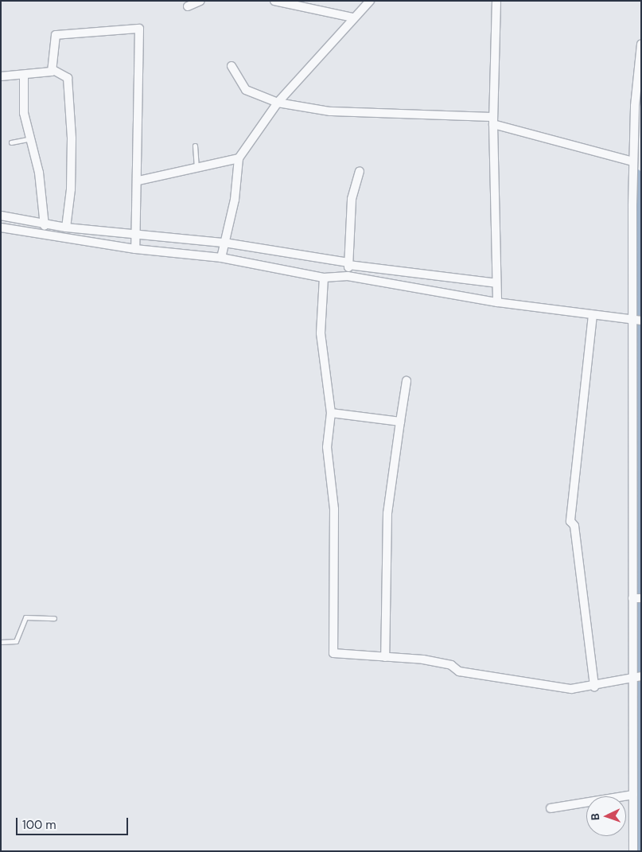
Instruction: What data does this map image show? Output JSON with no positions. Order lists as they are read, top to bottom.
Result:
{
  "scale_bar": "100 m",
  "north": "left"
}
